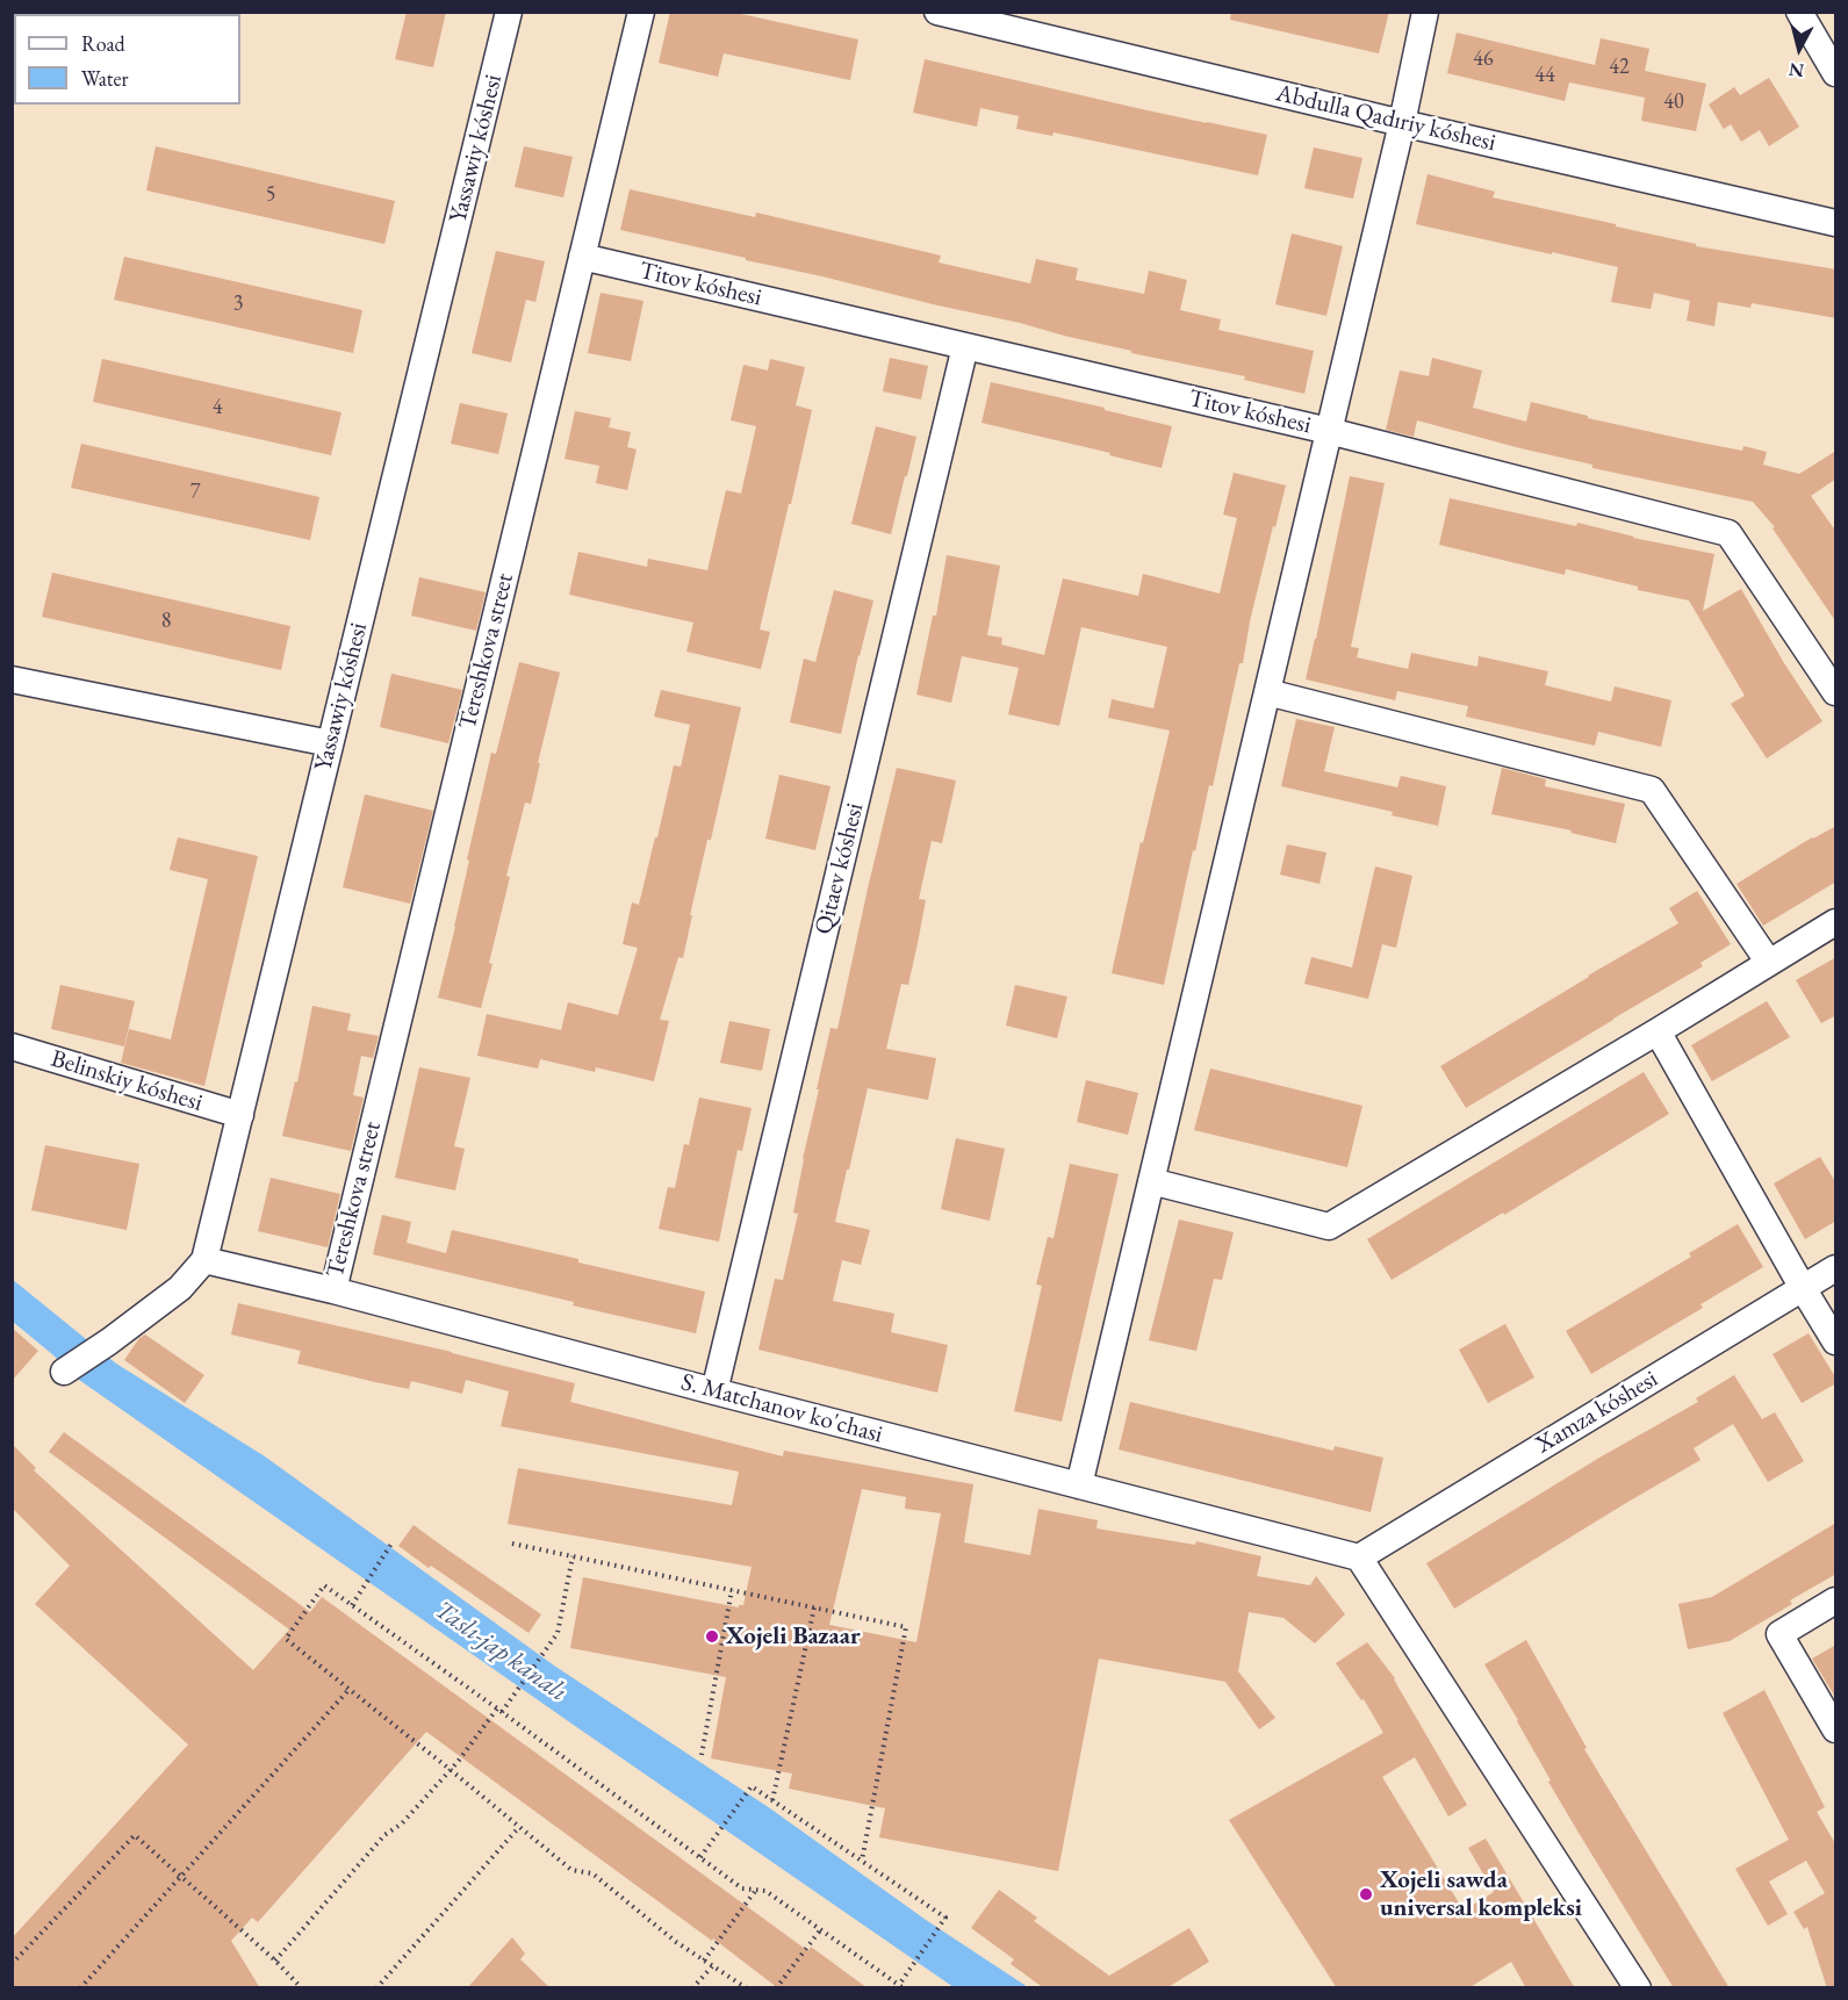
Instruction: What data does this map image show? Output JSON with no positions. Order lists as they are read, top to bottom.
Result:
{
  "streets": {
    "street": [
      "Abdulla Qadıriy kóshesi",
      "Yassawiy kóshesi",
      "Titov kóshesi",
      "Tereshkova street",
      "Qitaev kóshesi",
      "Belinskiy kóshesi",
      "S. Matchanov ko'chasi",
      "Xamza kóshesi"
    ]
  },
  "crossings": [
    ["Yassawiy kóshesi", "Belinskiy kóshesi"],
    ["Yassawiy kóshesi", "S. Matchanov ko'chasi"],
    ["Titov kóshesi", "Tereshkova street"],
    ["Titov kóshesi", "Qitaev kóshesi"],
    ["Tereshkova street", "S. Matchanov ko'chasi"],
    ["Qitaev kóshesi", "S. Matchanov ko'chasi"],
    ["S. Matchanov ko'chasi", "Xamza kóshesi"]
  ],
  "water": ["Taslı-jap kanalı"],
  "places": ["Xojeli Bazaar", "Xojeli sawda universal kompleksi"],
  "house_numbers": [
    "46",
    "42",
    "44",
    "40",
    "5",
    "3",
    "4",
    "7",
    "8"
  ],
  "legend": ["Road", "Water"],
  "north": "bottom"
}
